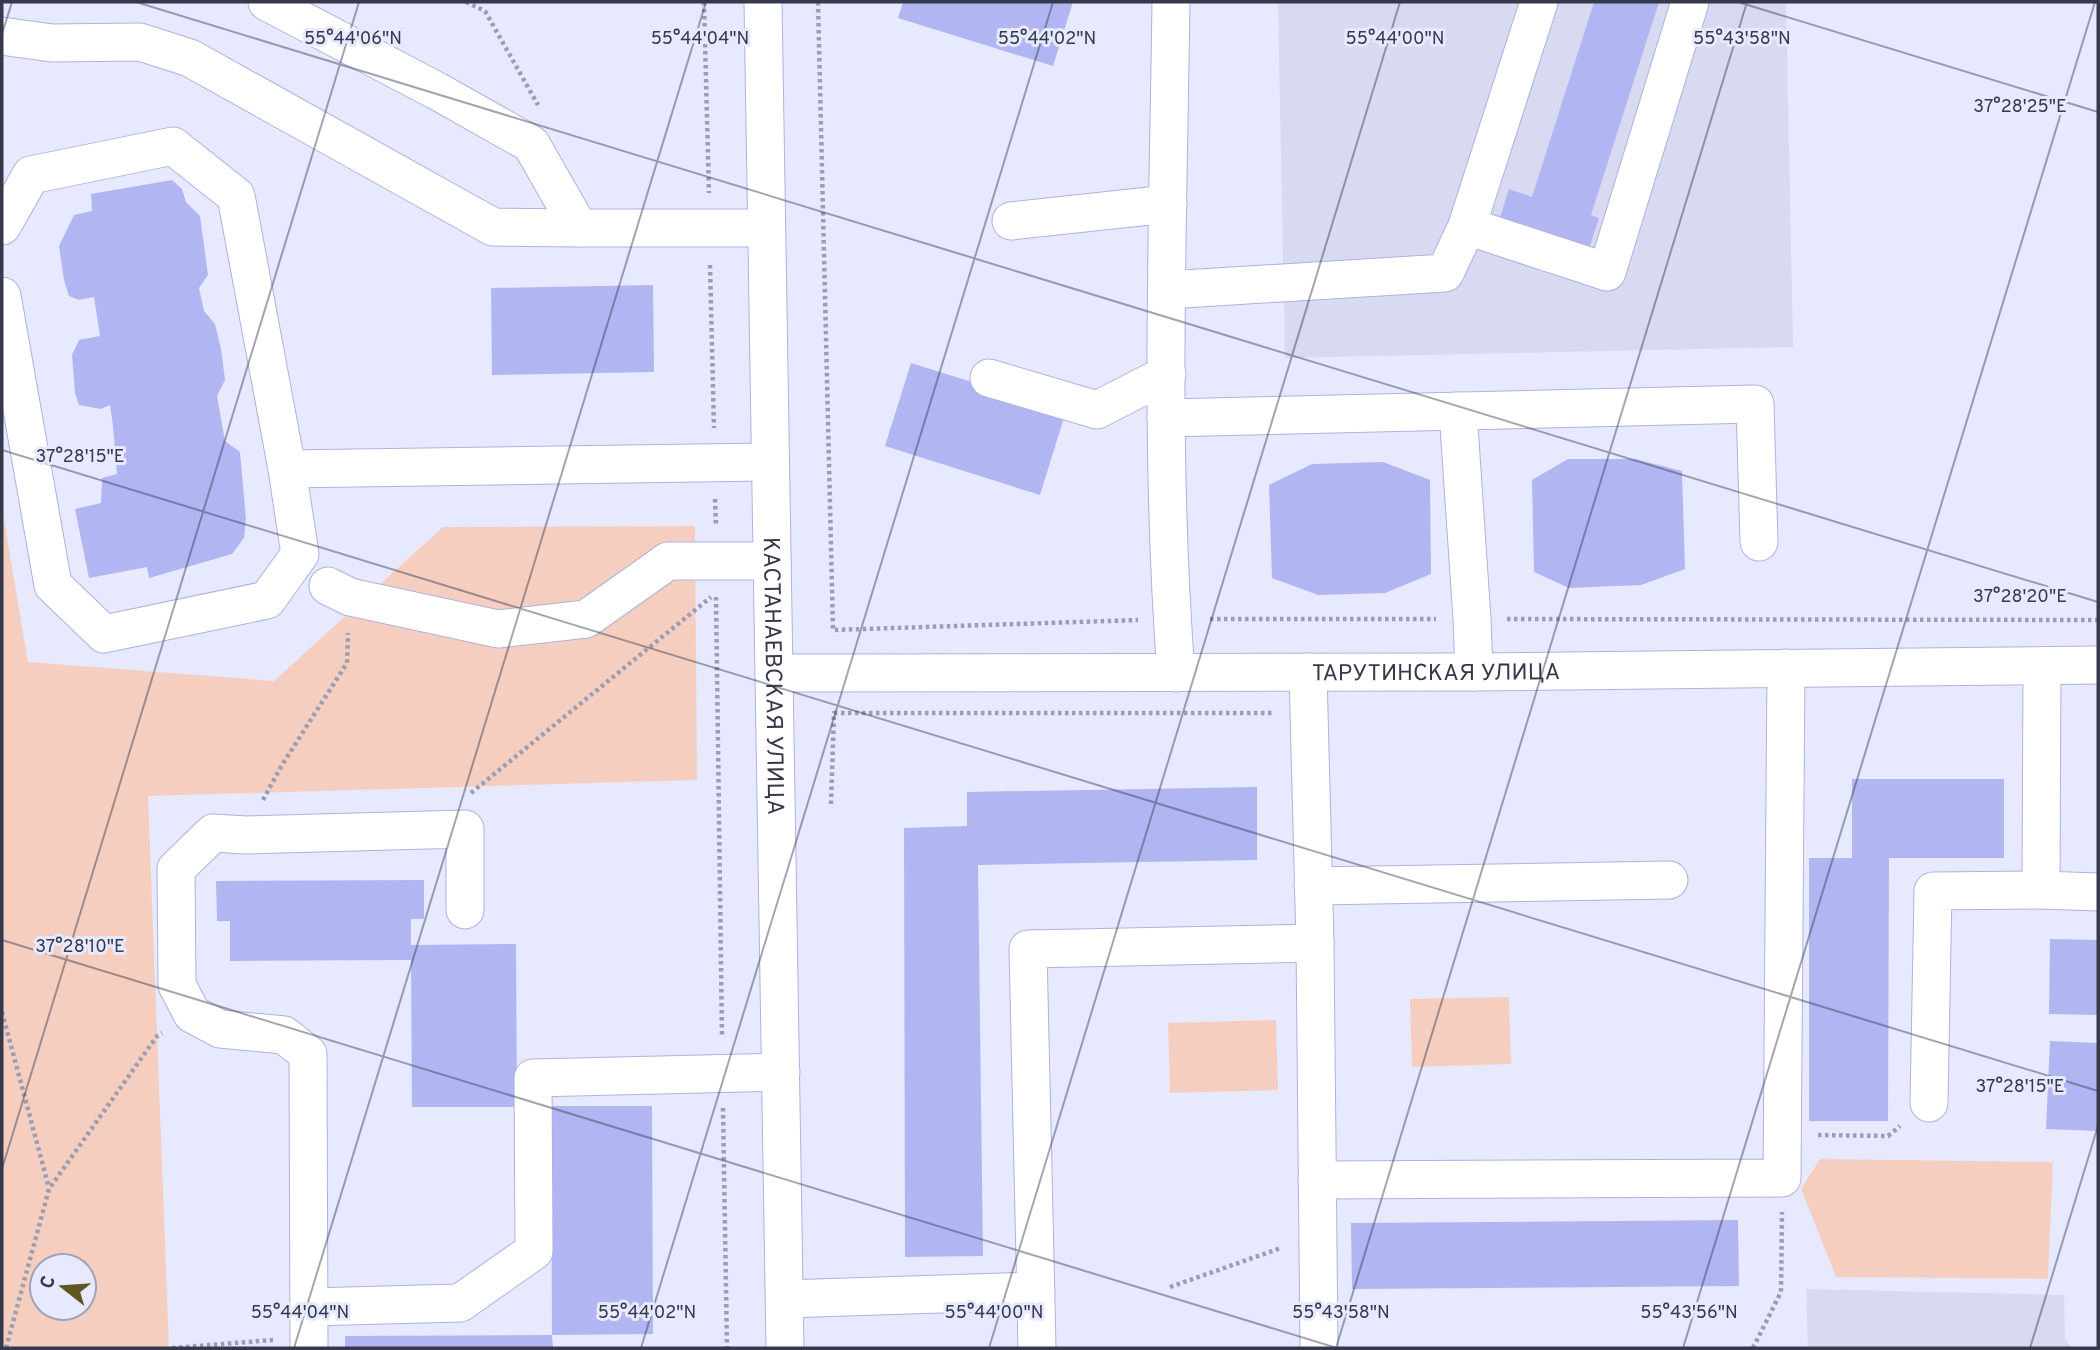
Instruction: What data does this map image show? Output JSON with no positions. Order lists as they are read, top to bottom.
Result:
{
  "streets": {
    "street": ["ТАРУТИНСКАЯ УЛИЦА", "КАСТАНАЕВСКАЯ УЛИЦА"]
  },
  "crossings": [
    ["ТАРУТИНСКАЯ УЛИЦА", "КАСТАНАЕВСКАЯ УЛИЦА"]
  ],
  "north": "left",
  "coordinates": [
    "55°44'06\"N",
    "55°44'04\"N",
    "55°44'02\"N",
    "55°44'00\"N",
    "55°43'58\"N",
    "37°28'25\"E",
    "37°28'15\"E",
    "37°28'20\"E",
    "37°28'10\"E",
    "55°43'56\"N"
  ]
}
